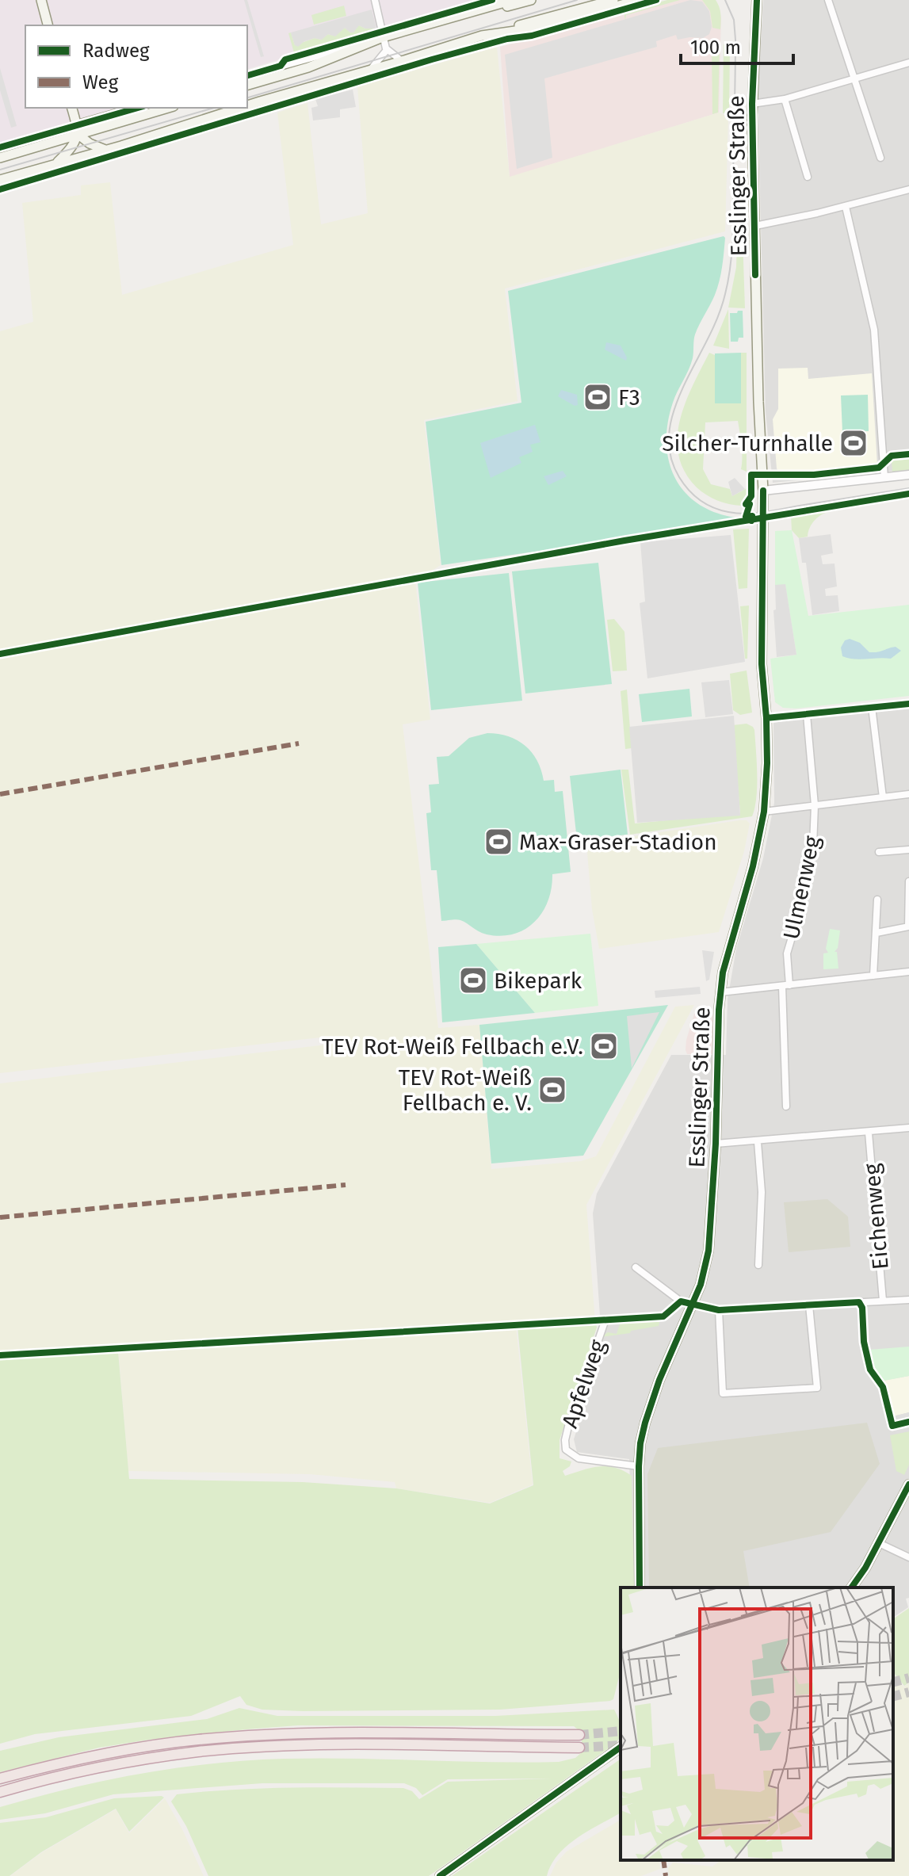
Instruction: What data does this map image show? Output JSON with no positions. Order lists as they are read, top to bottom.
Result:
{
  "streets": {
    "main road": ["Esslinger Straße"],
    "street": ["Ulmenweg", "Eichenweg", "Apfelweg"]
  },
  "crossings": [
    ["Esslinger Straße", "Apfelweg"]
  ],
  "places": {
    "sports": [
      "F3",
      "Silcher-Turnhalle",
      "Max-Graser-Stadion",
      "Bikepark",
      "TEV Rot-Weiß Fellbach e.V.",
      "TEV Rot-Weiß Fellbach e. V."
    ]
  },
  "legend": ["Radweg", "Weg"],
  "scale_bar": "100 m"
}
